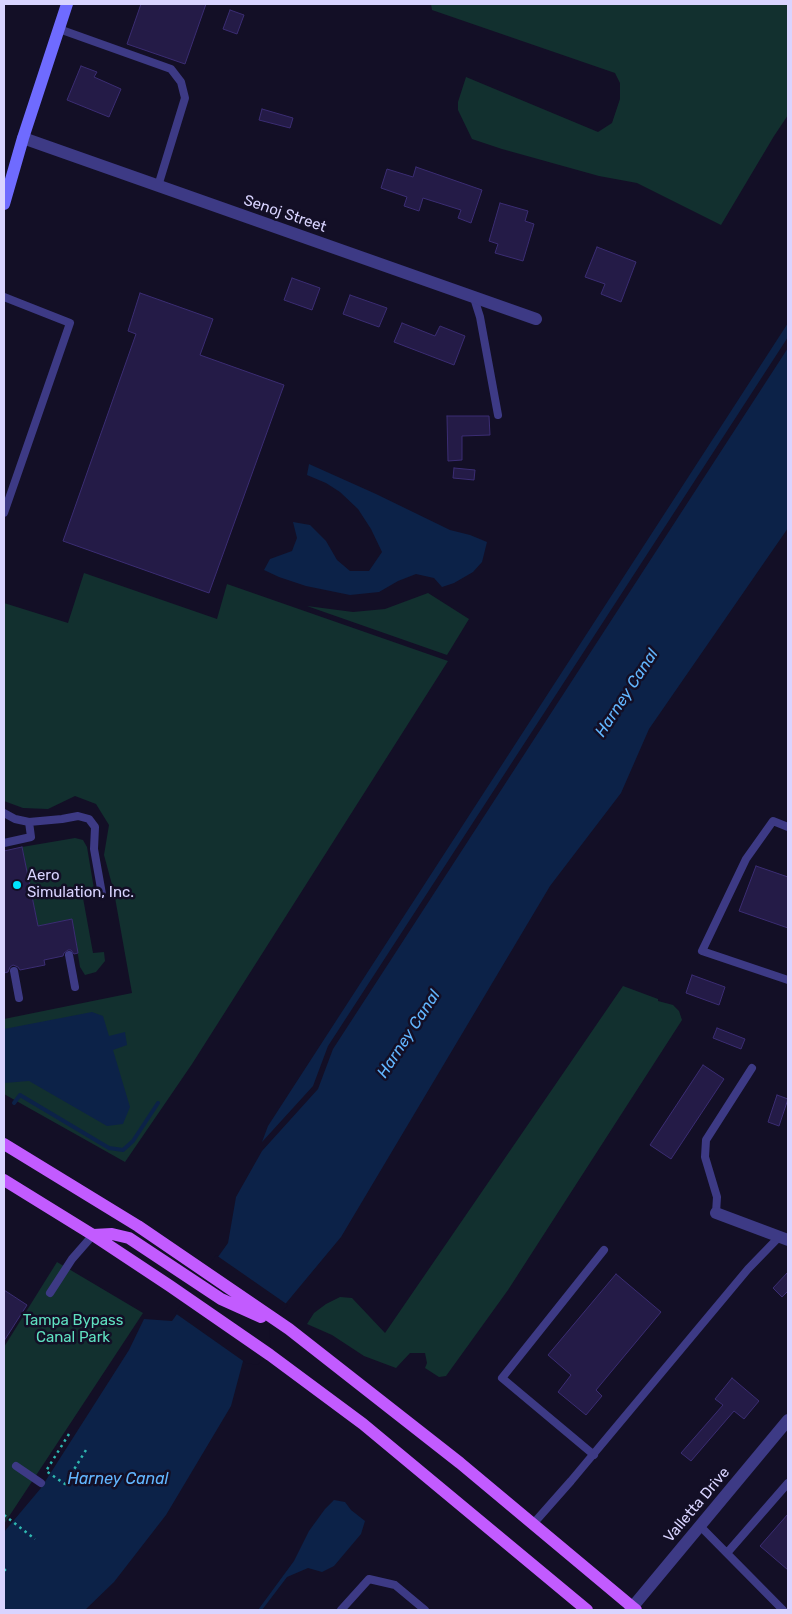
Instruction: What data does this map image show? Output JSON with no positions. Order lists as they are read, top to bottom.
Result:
{
  "streets": {
    "street": ["Senoj Street", "Valletta Drive"]
  },
  "water": ["Harney Canal"],
  "parks": ["Tampa Bypass Canal Park"],
  "places": ["Aero Simulation, Inc."]
}
